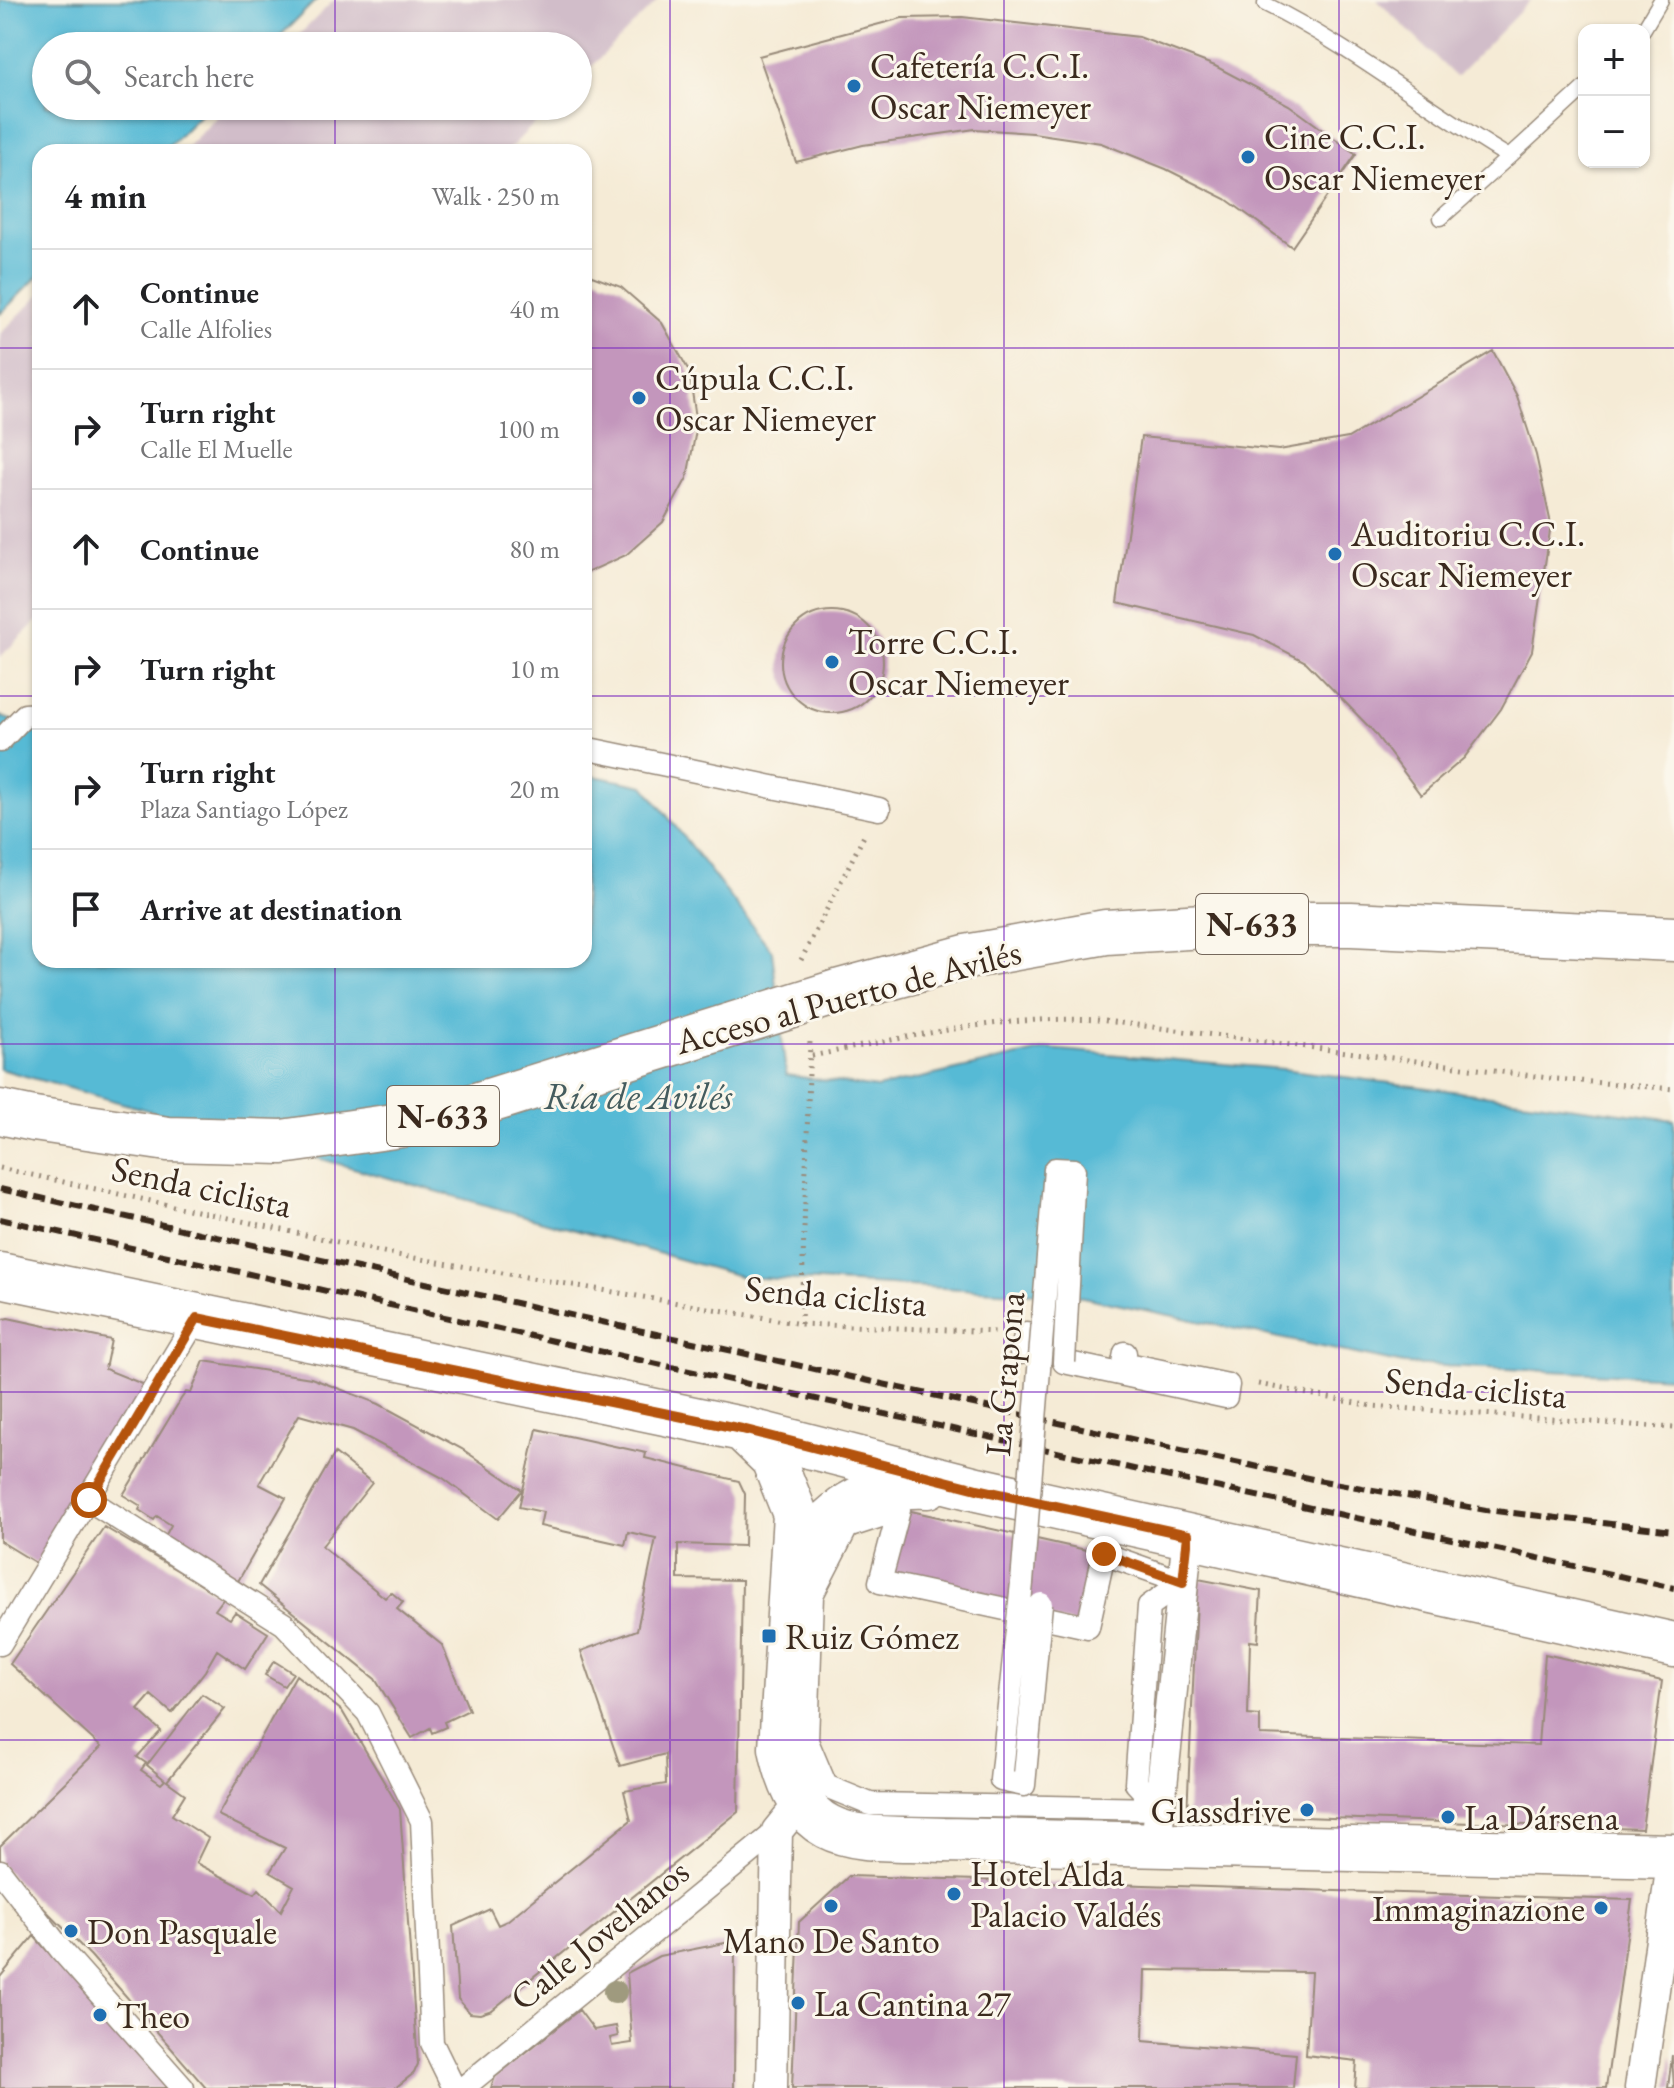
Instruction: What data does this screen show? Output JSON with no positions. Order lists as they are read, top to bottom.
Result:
{
  "streets": {
    "main road": ["N-633", "Acceso al Puerto de Avilés"],
    "street": ["La Grapona", "Calle Jovellanos"],
    "path": ["Senda ciclista"]
  },
  "water": ["Ría de Avilés"],
  "places": {
    "other": [
      "Cafetería C.C.I. Oscar Niemeyer",
      "Cine C.C.I. Oscar Niemeyer",
      "Cúpula C.C.I. Oscar Niemeyer",
      "Auditoriu C.C.I. Oscar Niemeyer",
      "Torre C.C.I. Oscar Niemeyer",
      "Glassdrive",
      "La Dársena",
      "Hotel Alda Palacio Valdés",
      "Mano De Santo",
      "Immaginazione",
      "Don Pasquale",
      "La Cantina 27",
      "Theo"
    ],
    "transit": ["Ruiz Gómez"]
  },
  "page": {
    "map_buttons": ["+", "−"],
    "search": "Search here",
    "heading": ["4 min", "Walk · 250 m"],
    "list": [
      ["Continue", "Calle Alfolies", "40 m"],
      ["Turn right", "Calle El Muelle", "100 m"],
      ["Continue", "80 m"],
      ["Turn right", "10 m"],
      ["Turn right", "Plaza Santiago López", "20 m"],
      "Arrive at destination"
    ]
  }
}
